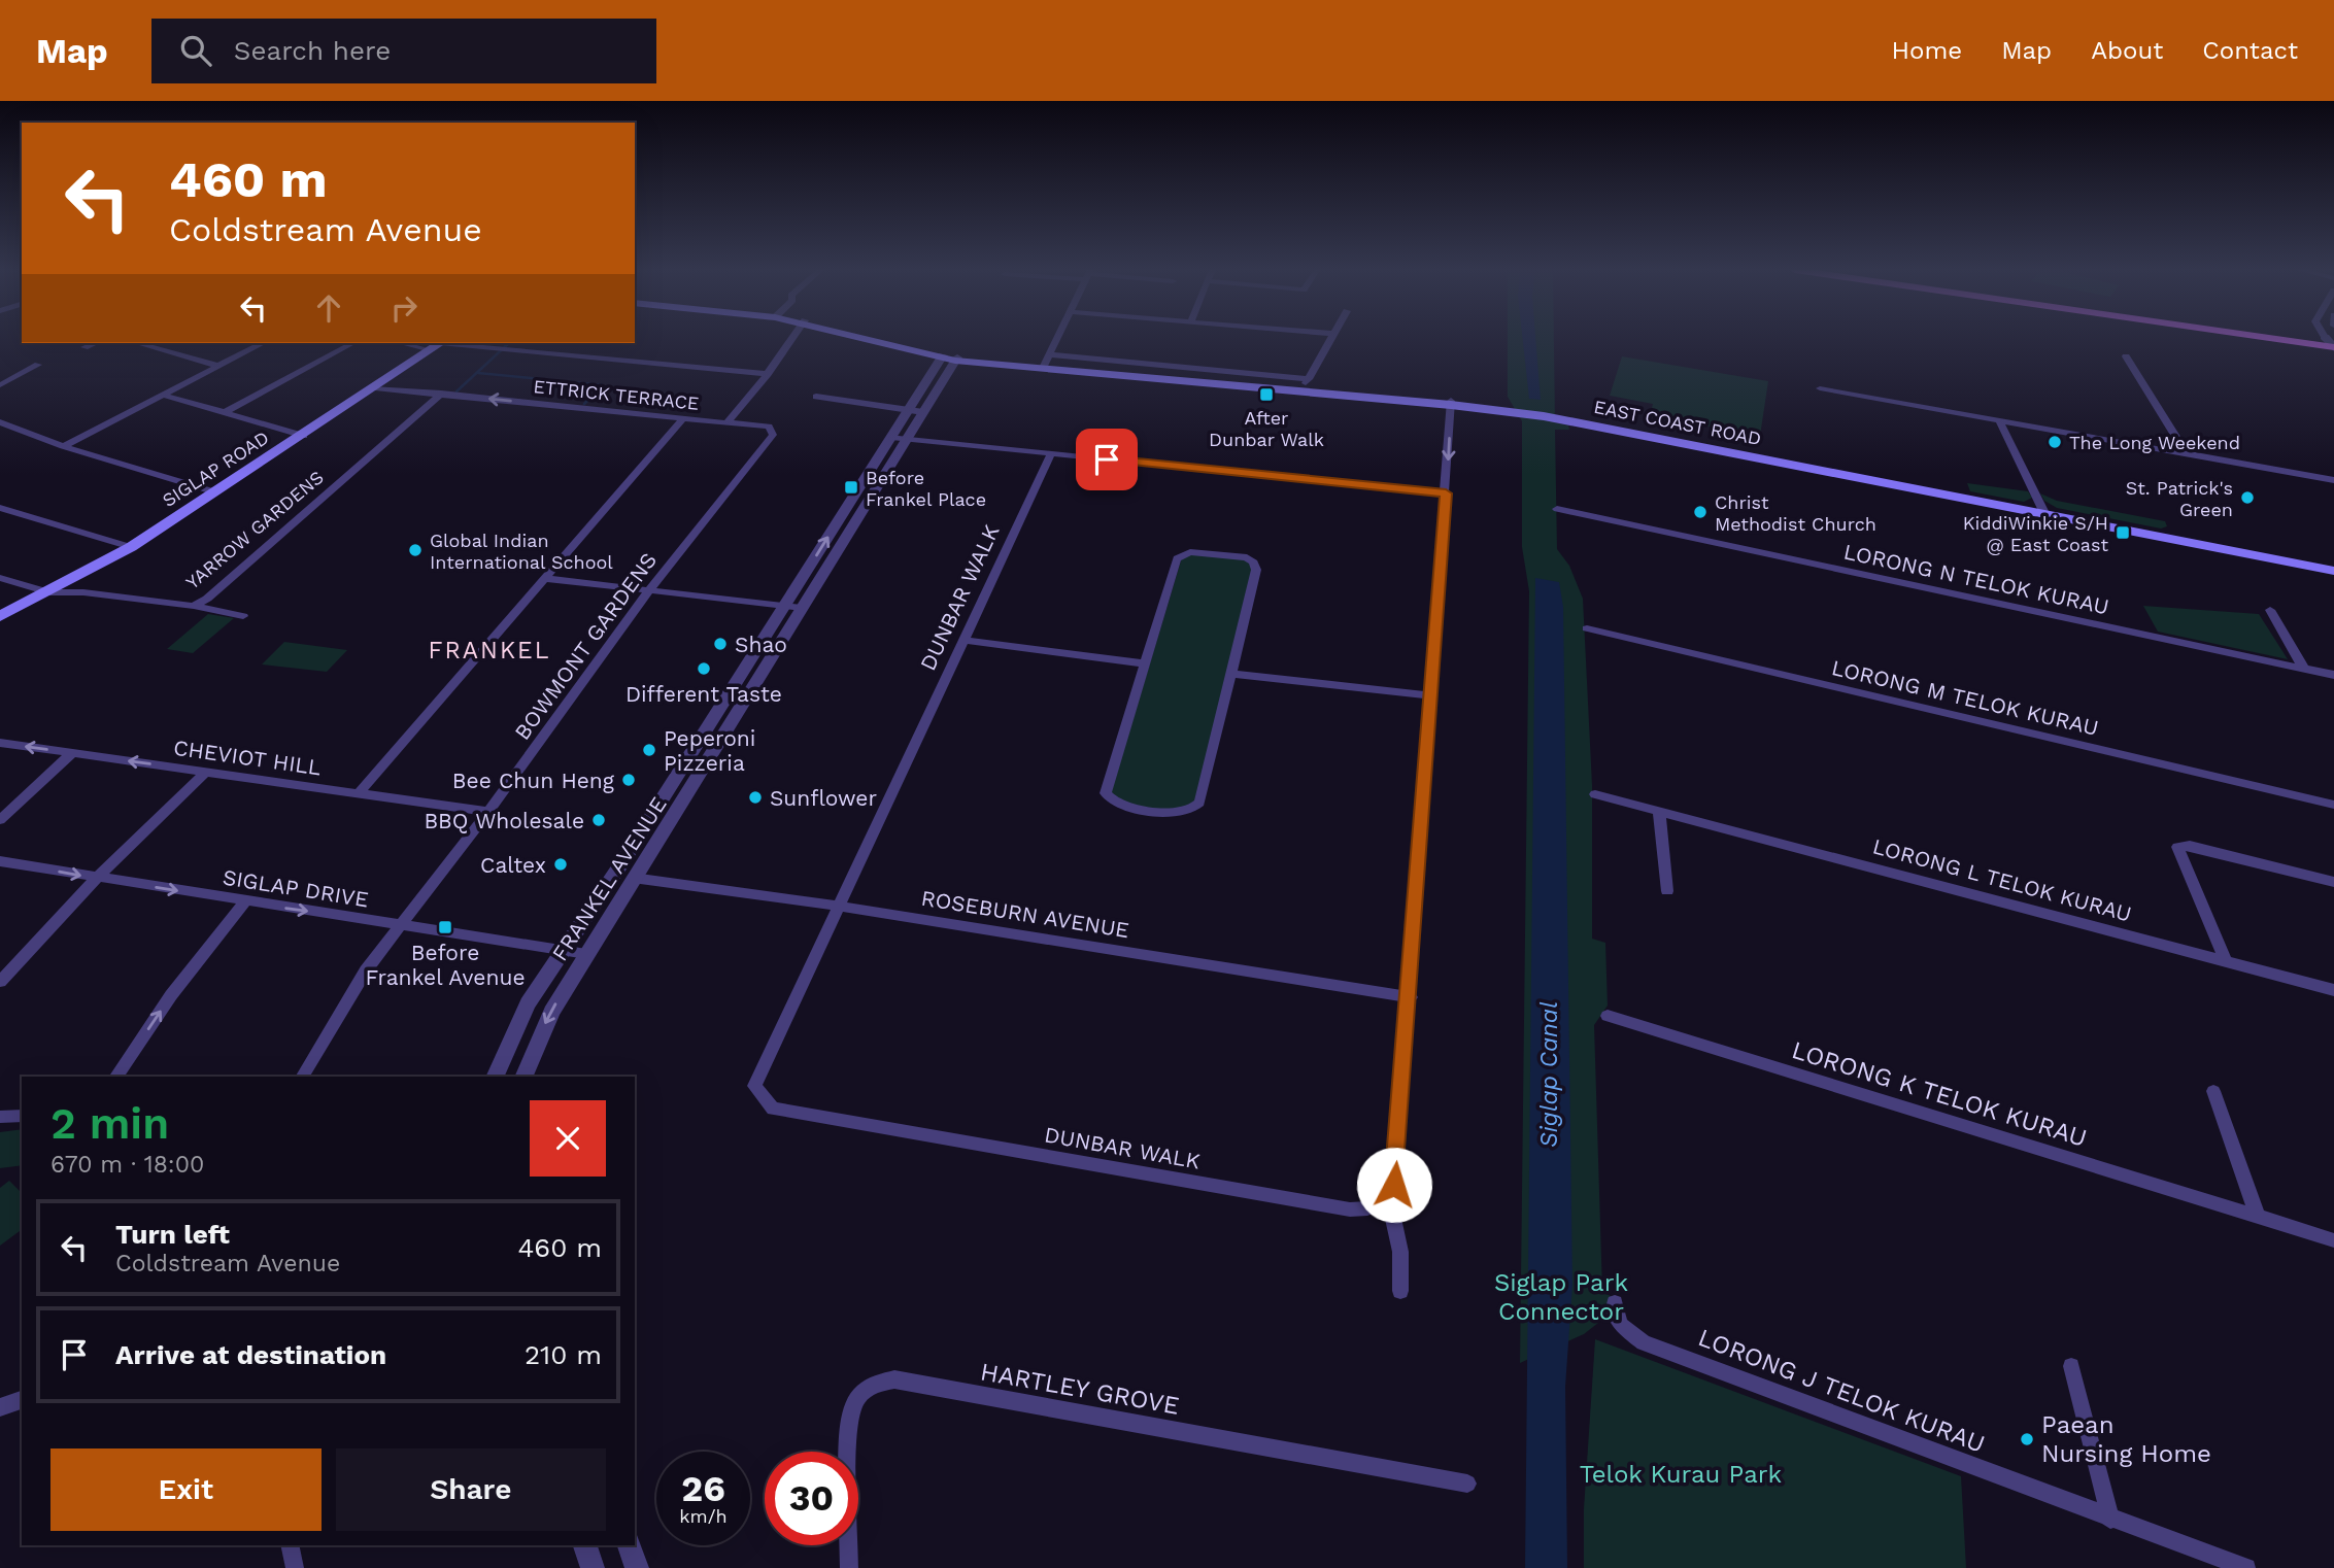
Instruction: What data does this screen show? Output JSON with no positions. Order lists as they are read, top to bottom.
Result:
{
  "streets": {
    "main road": ["EAST COAST ROAD", "SIGLAP ROAD"],
    "street": [
      "ETTRICK TERRACE",
      "YARROW GARDENS",
      "LORONG N TELOK KURAU",
      "DUNBAR WALK",
      "BOWMONT GARDENS",
      "LORONG M TELOK KURAU",
      "CHEVIOT HILL",
      "FRANKEL AVENUE",
      "LORONG L TELOK KURAU",
      "SIGLAP DRIVE",
      "ROSEBURN AVENUE",
      "LORONG K TELOK KURAU",
      "HARTLEY GROVE",
      "LORONG J TELOK KURAU"
    ]
  },
  "crossings": [
    ["ETTRICK TERRACE", "SIGLAP ROAD"],
    ["ETTRICK TERRACE", "YARROW GARDENS"],
    ["ETTRICK TERRACE", "BOWMONT GARDENS"],
    ["EAST COAST ROAD", "FRANKEL AVENUE"],
    ["SIGLAP ROAD", "YARROW GARDENS"],
    ["DUNBAR WALK", "ROSEBURN AVENUE"],
    ["BOWMONT GARDENS", "CHEVIOT HILL"],
    ["BOWMONT GARDENS", "SIGLAP DRIVE"],
    ["FRANKEL AVENUE", "SIGLAP DRIVE"],
    ["FRANKEL AVENUE", "ROSEBURN AVENUE"]
  ],
  "one_way": ["CHEVIOT HILL", "SIGLAP DRIVE"],
  "districts": ["FRANKEL"],
  "water": ["Siglap Canal"],
  "parks": ["Siglap Park Connector", "Telok Kurau Park"],
  "places": {
    "transit": [
      "After Dunbar Walk",
      "Before Frankel Place",
      "KiddiWinkie S/H @ East Coast",
      "Before Frankel Avenue"
    ],
    "other": [
      "The Long Weekend",
      "St. Patrick's Green",
      "Christ Methodist Church",
      "Global Indian International School",
      "Shao",
      "Different Taste",
      "Peperoni Pizzeria",
      "Bee Chun Heng",
      "Sunflower",
      "BBQ Wholesale",
      "Caltex",
      "Paean Nursing Home"
    ]
  },
  "page": {
    "header": "Map",
    "search": "Search here",
    "nav": [
      "Home",
      "Map",
      "About",
      "Contact"
    ],
    "turn": ["460 m", "Coldstream Avenue"],
    "heading": ["2 min", "670 m · 18:00"],
    "list": [
      {
        "name": "Turn left",
        "note": "Coldstream Avenue",
        "value": "460 m"
      },
      {
        "name": "Arrive at destination",
        "value": "210 m"
      }
    ],
    "buttons": ["Exit", "Share"],
    "speed": "26 km/h",
    "limit": "30"
  }
}
